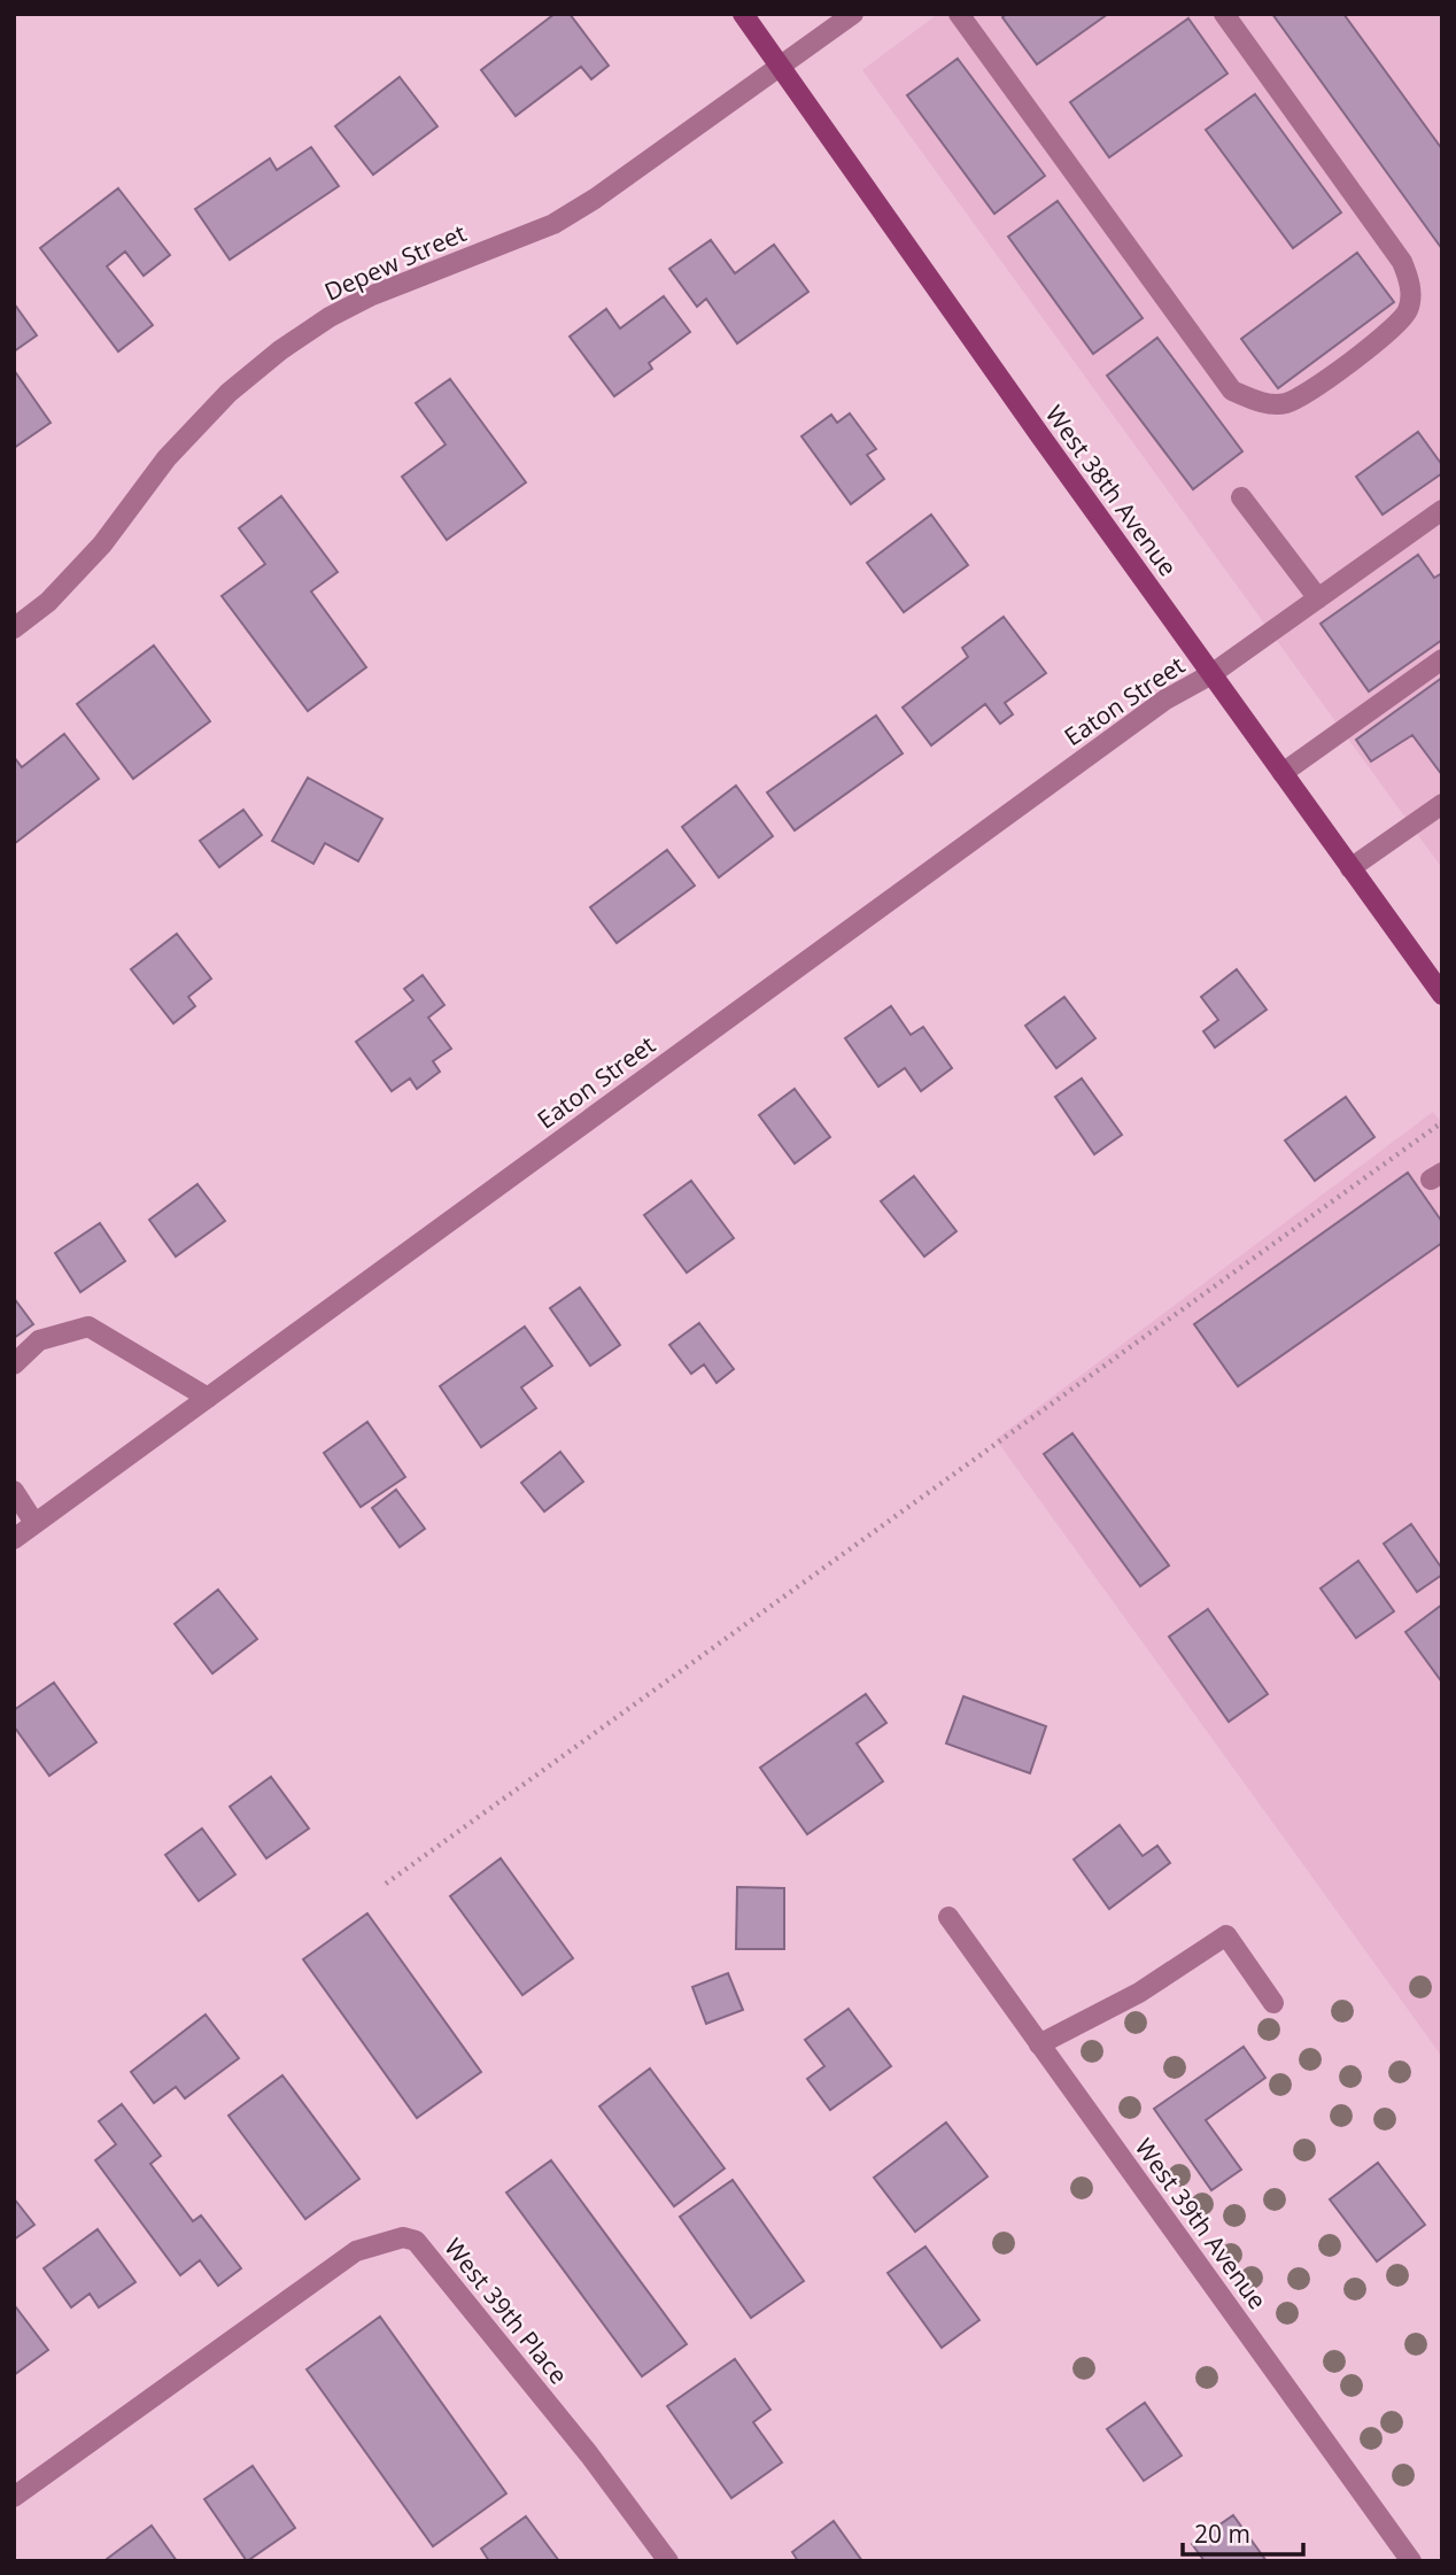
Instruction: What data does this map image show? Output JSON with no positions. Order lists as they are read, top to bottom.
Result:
{
  "streets": {
    "main road": ["West 38th Avenue"],
    "street": [
      "Depew Street",
      "Eaton Street",
      "West 39th Avenue",
      "West 39th Place"
    ]
  },
  "crossings": [
    ["Depew Street", "West 38th Avenue"],
    ["West 38th Avenue", "Eaton Street"]
  ],
  "scale_bar": "20 m"
}
